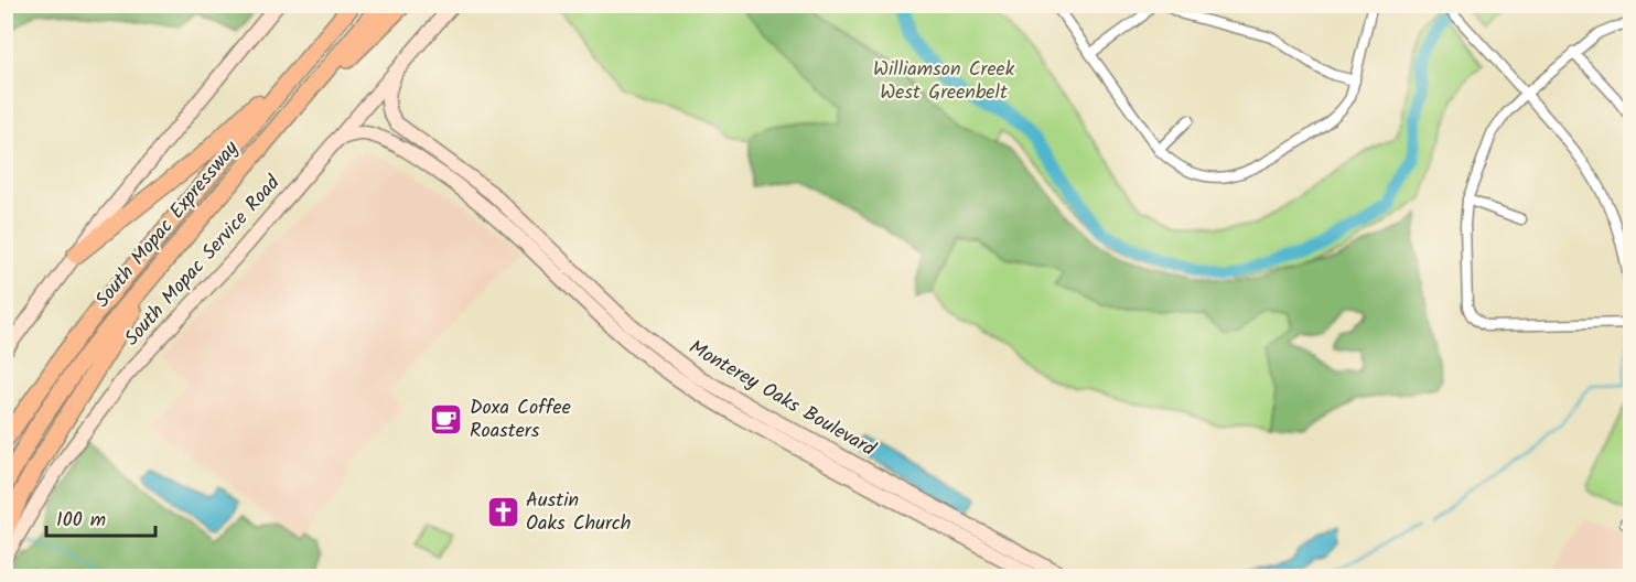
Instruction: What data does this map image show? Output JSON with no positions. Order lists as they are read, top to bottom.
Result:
{
  "streets": {
    "highway": ["South Mopac Expressway"],
    "street": ["South Mopac Service Road", "Monterey Oaks Boulevard"]
  },
  "crossings": [
    ["South Mopac Service Road", "Monterey Oaks Boulevard"]
  ],
  "parks": ["Williamson Creek West Greenbelt"],
  "places": {
    "cafe": ["Doxa Coffee Roasters"],
    "church": ["Austin Oaks Church"]
  },
  "scale_bar": "100 m"
}
